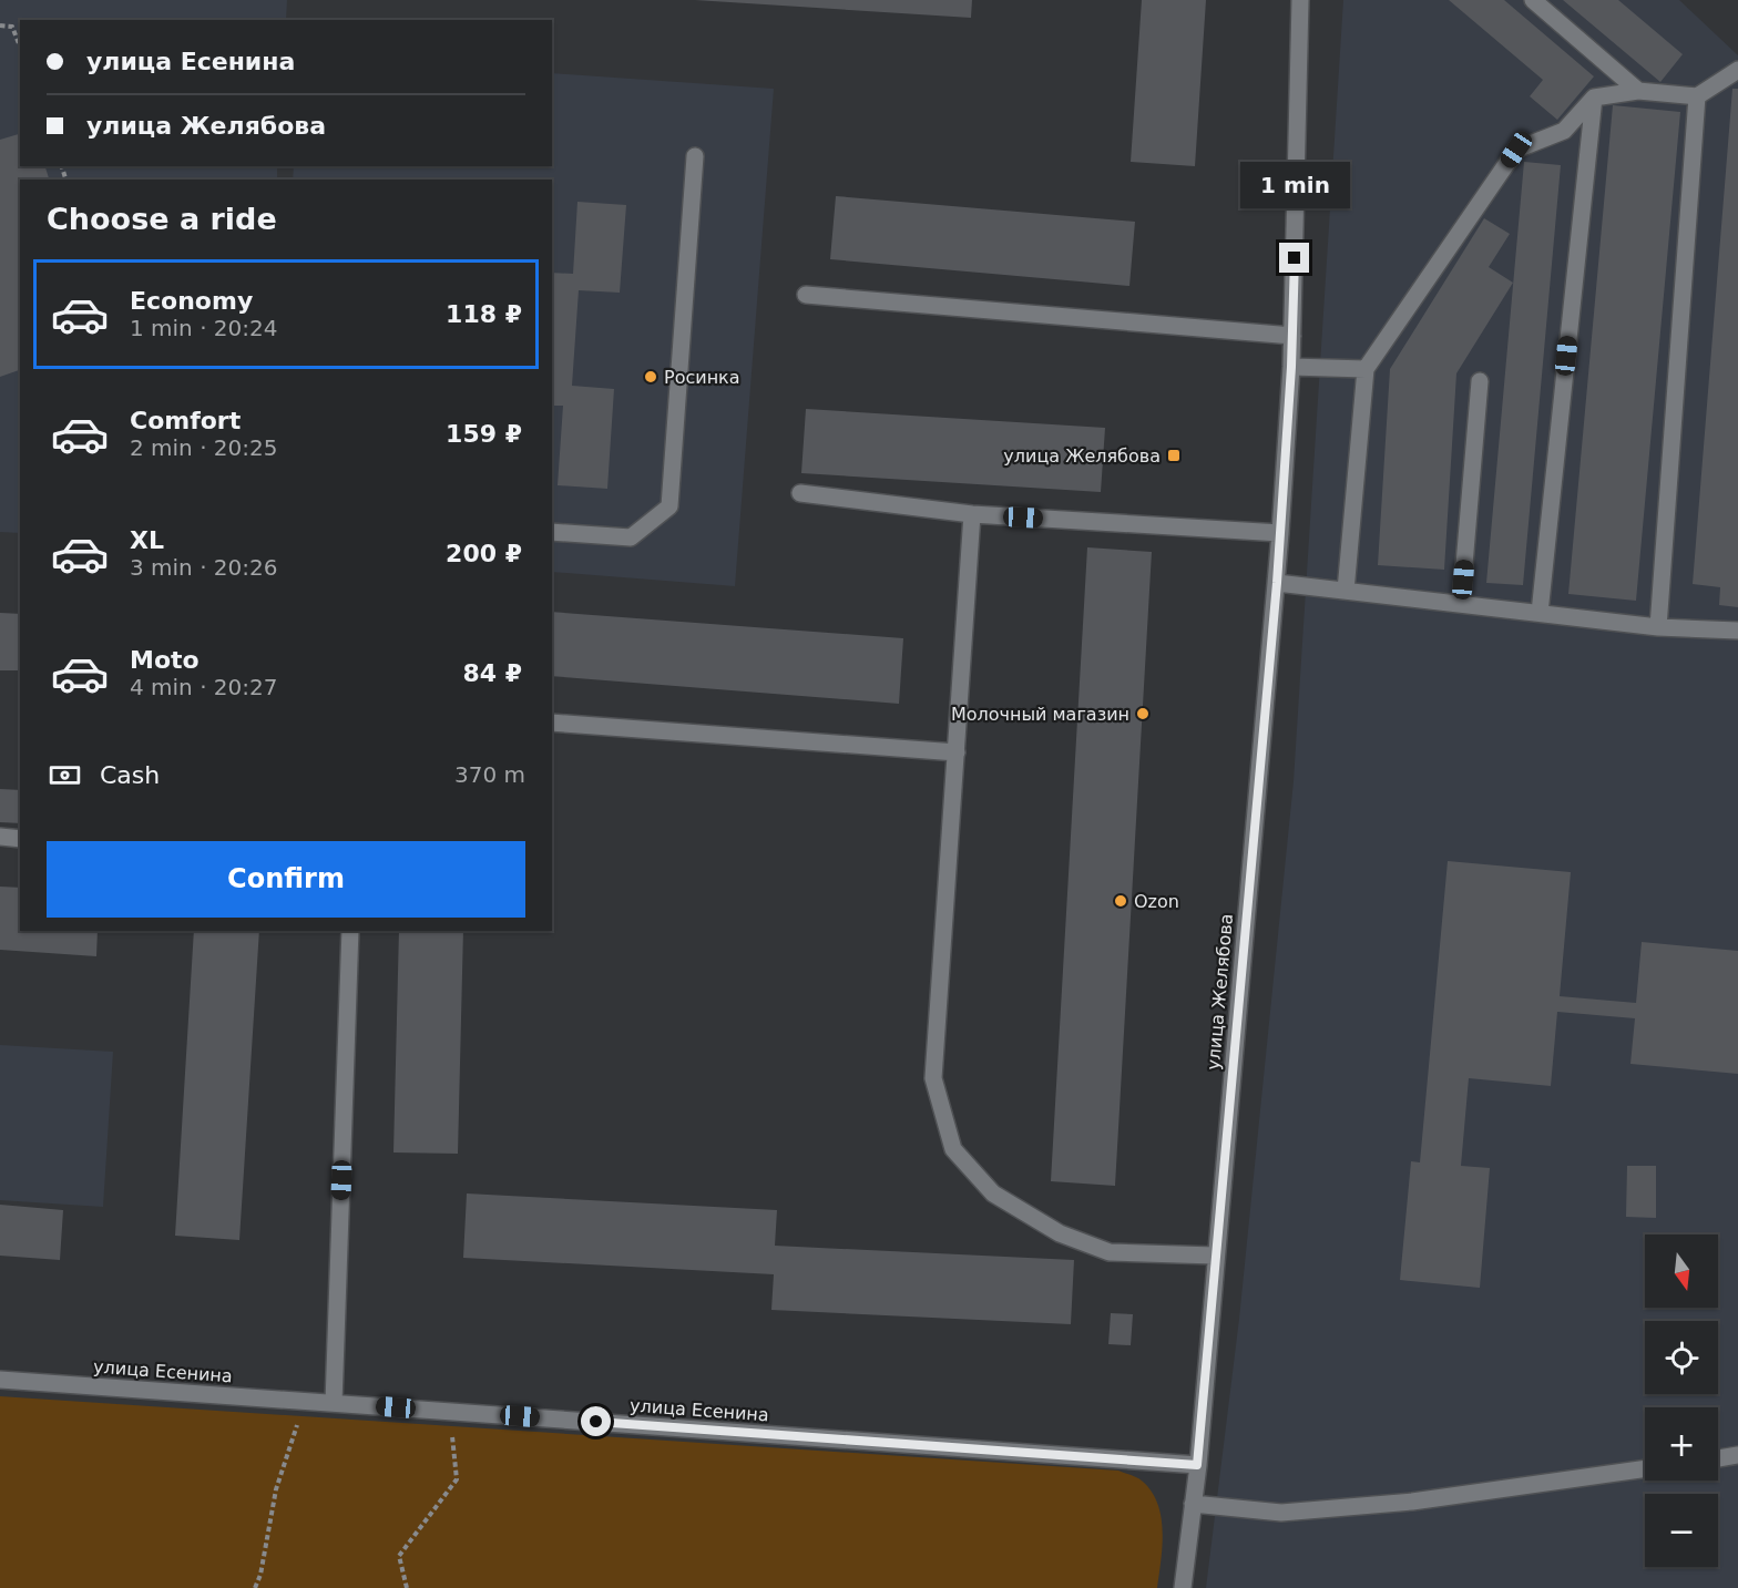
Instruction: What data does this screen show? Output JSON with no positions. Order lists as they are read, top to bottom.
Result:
{
  "streets": {
    "street": ["улица Желябова", "улица Есенина"]
  },
  "crossings": [
    ["улица Желябова", "улица Есенина"]
  ],
  "places": {
    "other": ["Росинка", "Молочный магазин", "Ozon"],
    "transit": ["улица Желябова"]
  },
  "north": "bottom",
  "page": {
    "banner": ["улица Есенина", "улица Желябова"],
    "bubble": "1 min",
    "heading": "Choose a ride",
    "list": [
      {
        "name": "Economy",
        "note": "1 min · 20:24",
        "value": "118 ₽"
      },
      {
        "name": "Comfort",
        "note": "2 min · 20:25",
        "value": "159 ₽"
      },
      {
        "name": "XL",
        "note": "3 min · 20:26",
        "value": "200 ₽"
      },
      {
        "name": "Moto",
        "note": "4 min · 20:27",
        "value": "84 ₽"
      }
    ],
    "pay": ["Cash", "370 m"],
    "buttons": "Confirm",
    "map_buttons": ["+", "−"]
  }
}
